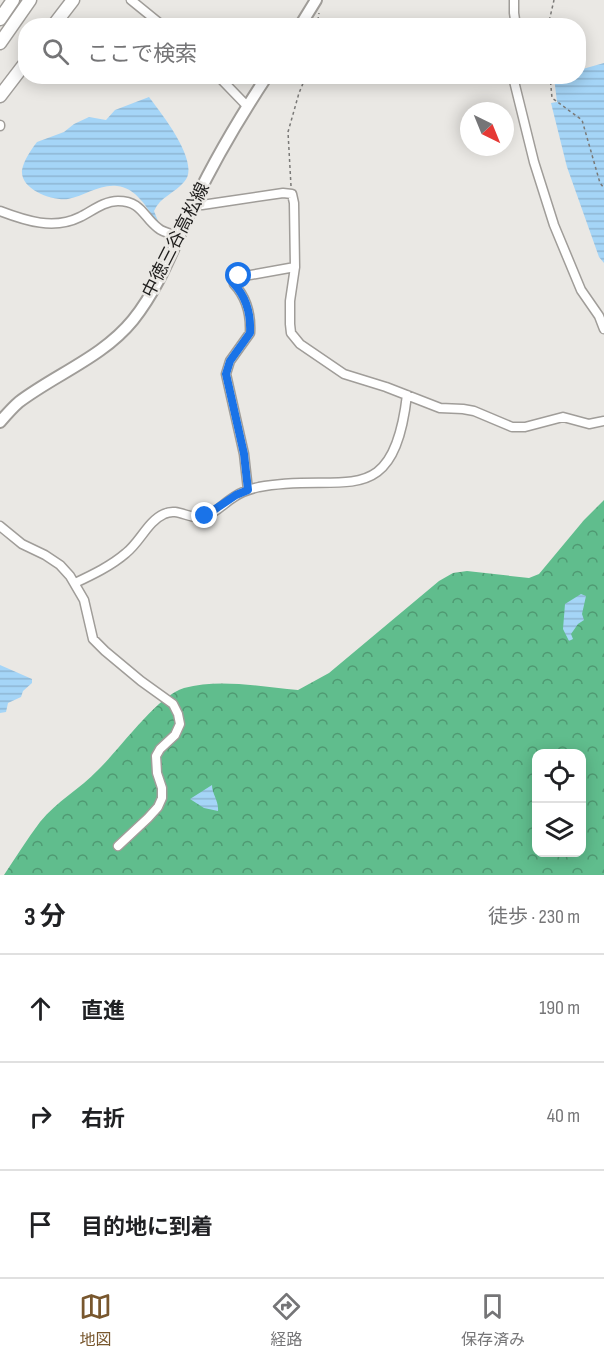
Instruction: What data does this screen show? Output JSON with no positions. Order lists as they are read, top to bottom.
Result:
{
  "streets": {
    "main road": ["中徳三谷高松線"]
  },
  "north": "bottom right",
  "page": {
    "search": "ここで検索",
    "heading": ["3 分", "徒歩 · 230 m"],
    "list": [
      ["直進", "190 m"],
      ["右折", "40 m"],
      "目的地に到着"
    ],
    "nav": ["地図", "経路", "保存済み"]
  }
}
